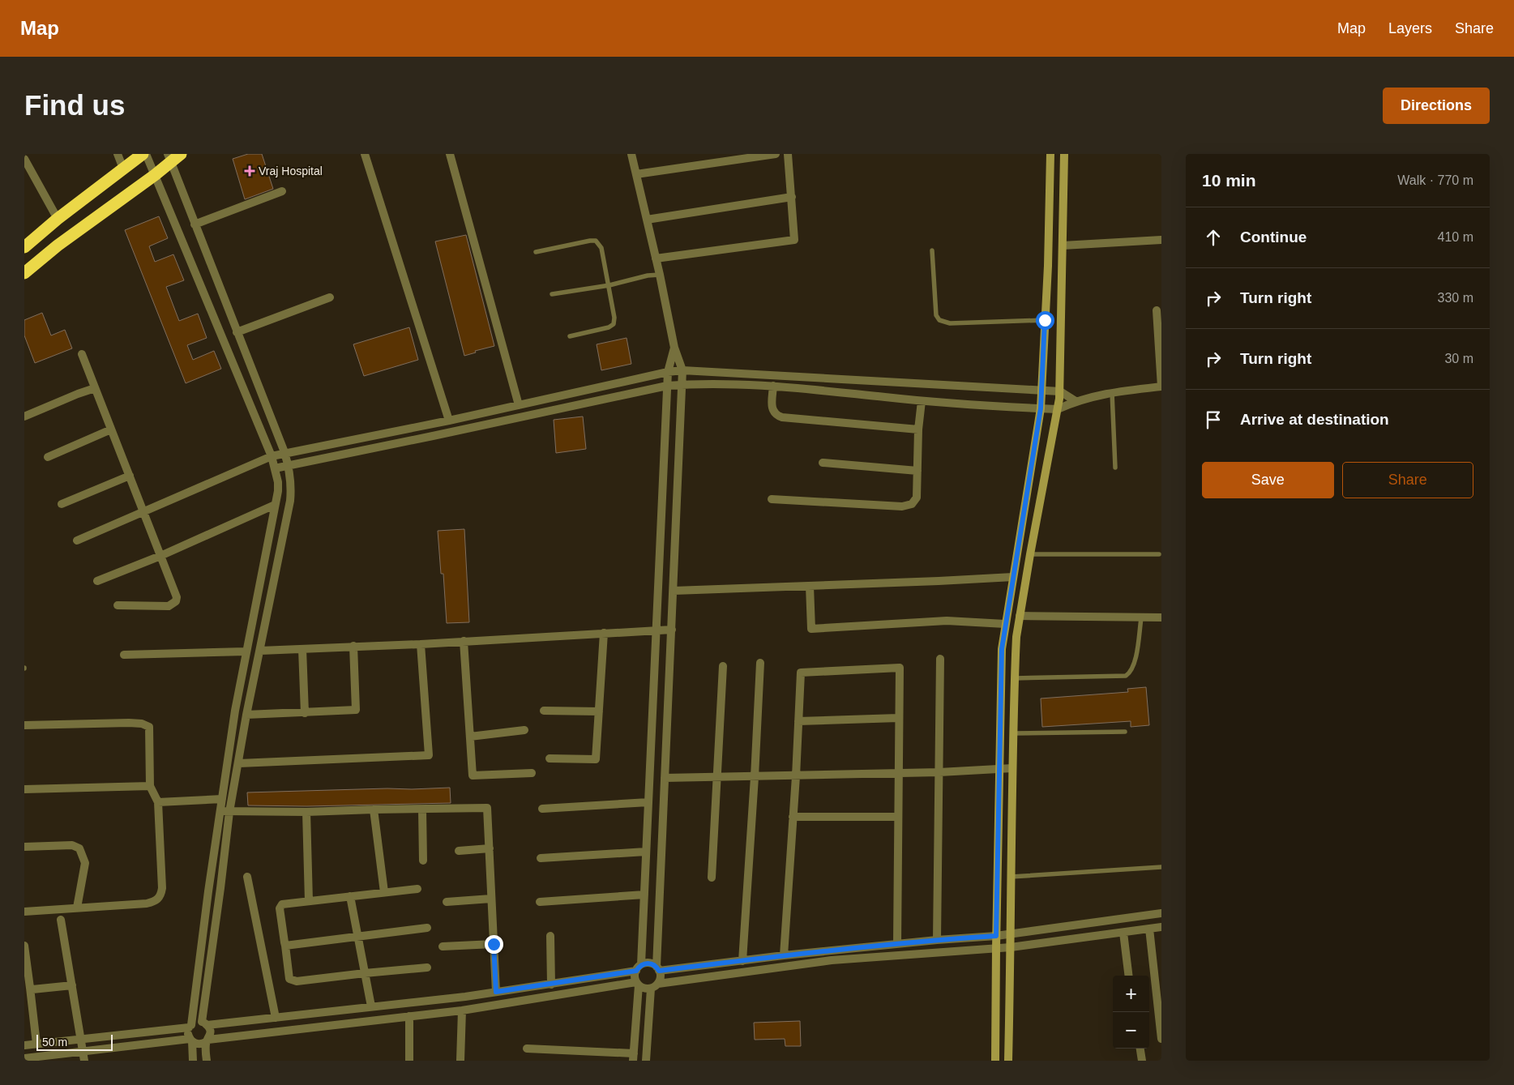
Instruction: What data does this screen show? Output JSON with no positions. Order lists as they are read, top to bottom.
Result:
{
  "places": {
    "health": ["Vraj Hospital"]
  },
  "scale_bar": "50 m",
  "page": {
    "header": "Map",
    "nav": ["Map", "Layers", "Share"],
    "buttons": [
      "Directions",
      ["Save", "Share"]
    ],
    "title": "Find us",
    "heading": ["10 min", "Walk · 770 m"],
    "list": [
      ["Continue", "410 m"],
      ["Turn right", "330 m"],
      ["Turn right", "30 m"],
      "Arrive at destination"
    ],
    "map_buttons": ["+", "−"],
    "scale": "50 m"
  }
}
